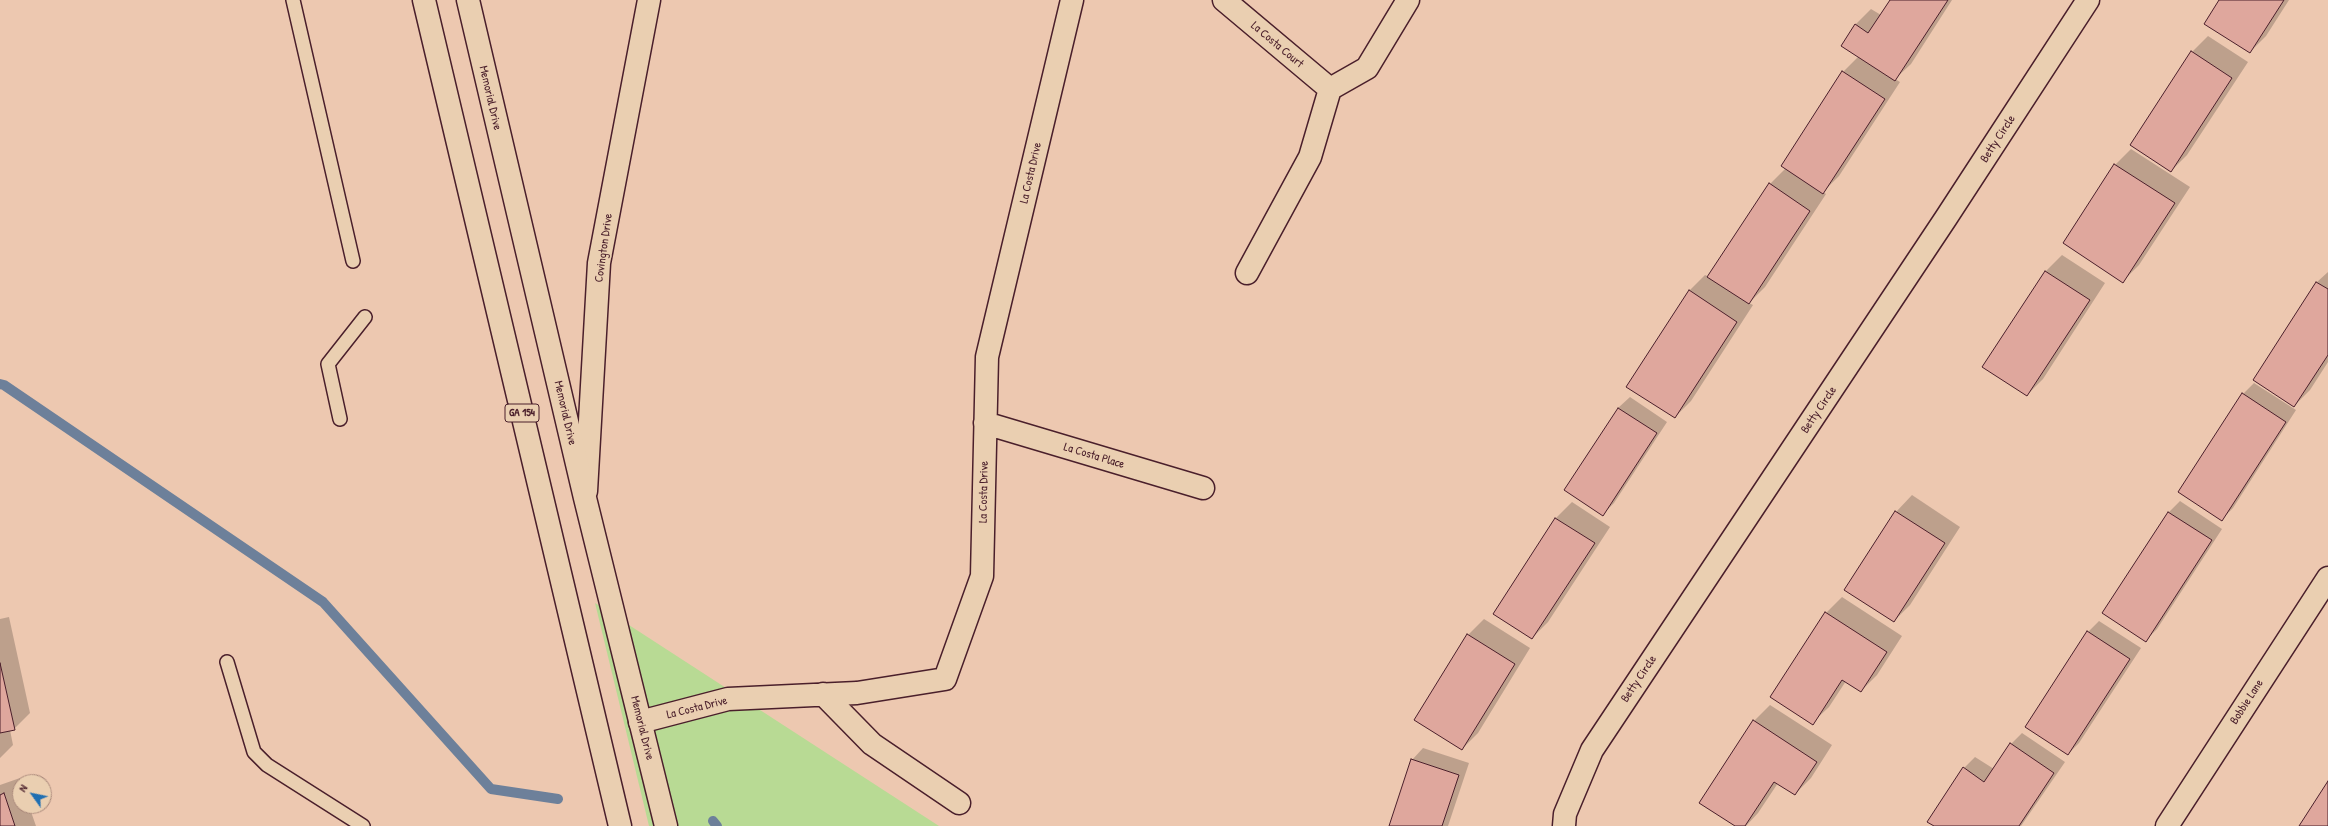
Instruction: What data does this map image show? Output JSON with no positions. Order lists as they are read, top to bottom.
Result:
{
  "streets": {
    "street": [
      "La Costa Court",
      "Memorial Drive",
      "Betty Circle",
      "La Costa Drive",
      "Covington Drive",
      "GA 154",
      "La Costa Place",
      "Bobbie Lane"
    ]
  },
  "crossings": [
    ["Memorial Drive", "La Costa Drive"],
    ["Memorial Drive", "Covington Drive"],
    ["La Costa Drive", "La Costa Place"]
  ],
  "north": "top left"
}
